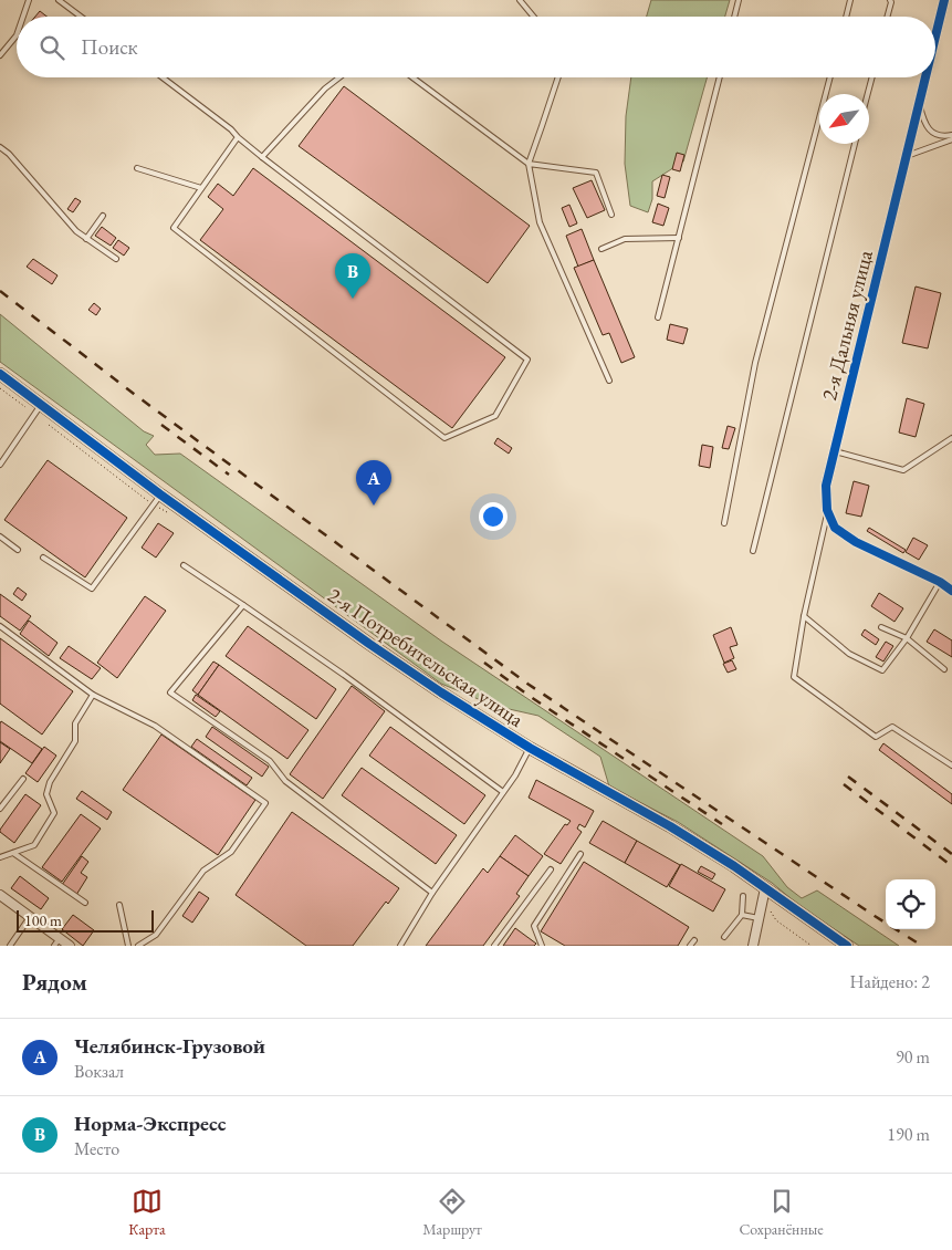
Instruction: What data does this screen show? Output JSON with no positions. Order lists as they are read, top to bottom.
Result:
{
  "streets": {
    "street": ["2-я Дальняя улица", "2-я Потребительская улица"]
  },
  "scale_bar": "100 m",
  "north": "bottom left",
  "page": {
    "search": "Поиск",
    "pins": ["B", "A"],
    "scale": "100 m",
    "heading": ["Рядом", "Найдено: 2"],
    "list": [
      {
        "mark": "A",
        "name": "Челябинск-Грузовой",
        "note": "Вокзал",
        "value": "90 m"
      },
      {
        "mark": "B",
        "name": "Норма-Экспресс",
        "note": "Место",
        "value": "190 m"
      }
    ],
    "nav": ["Карта", "Маршрут", "Сохранённые"]
  }
}
